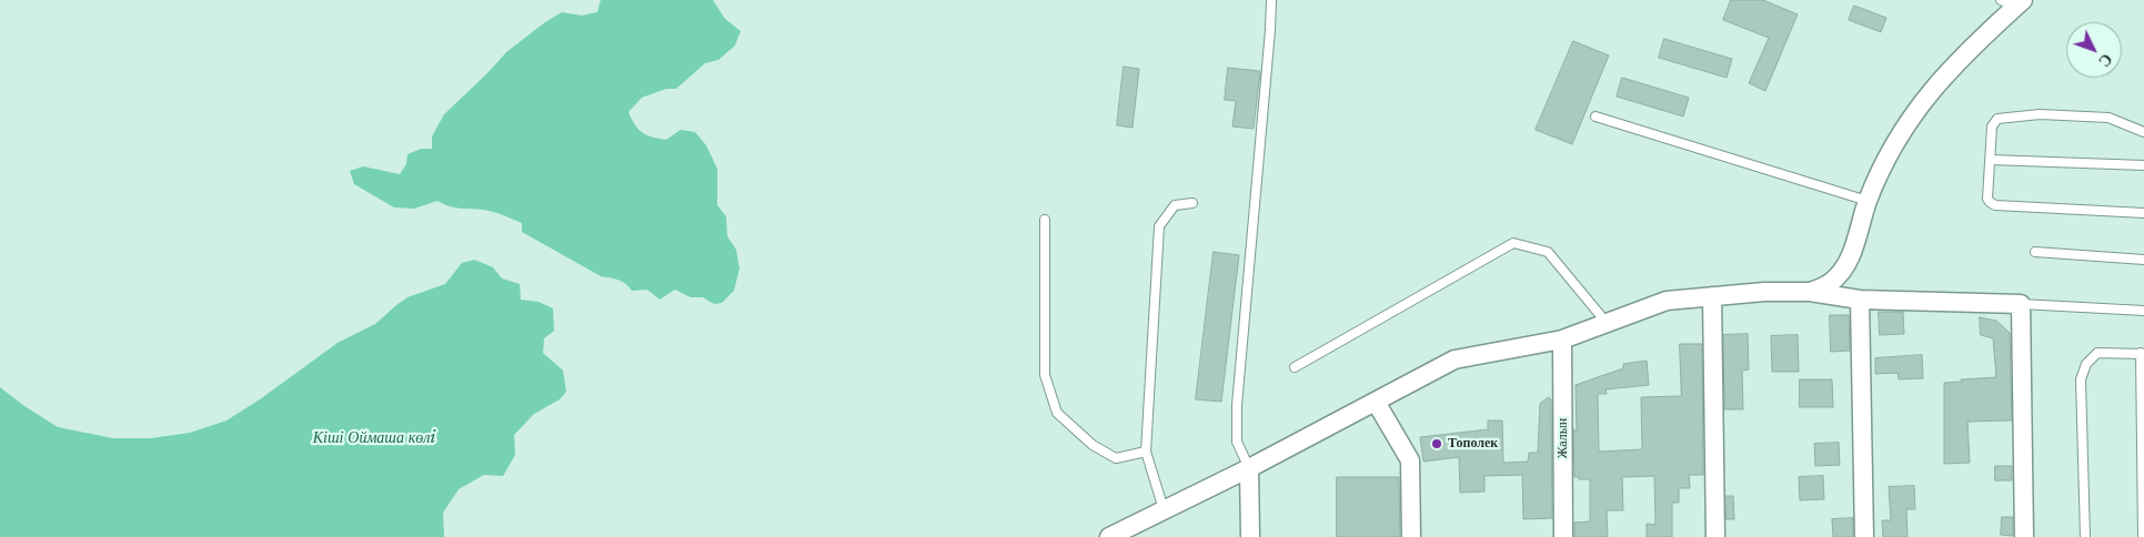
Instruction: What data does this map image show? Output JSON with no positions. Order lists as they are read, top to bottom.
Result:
{
  "streets": {
    "street": ["Жалын"]
  },
  "water": ["Кіші Оймаша көлi"],
  "places": ["Тополек"],
  "north": "bottom right"
}
